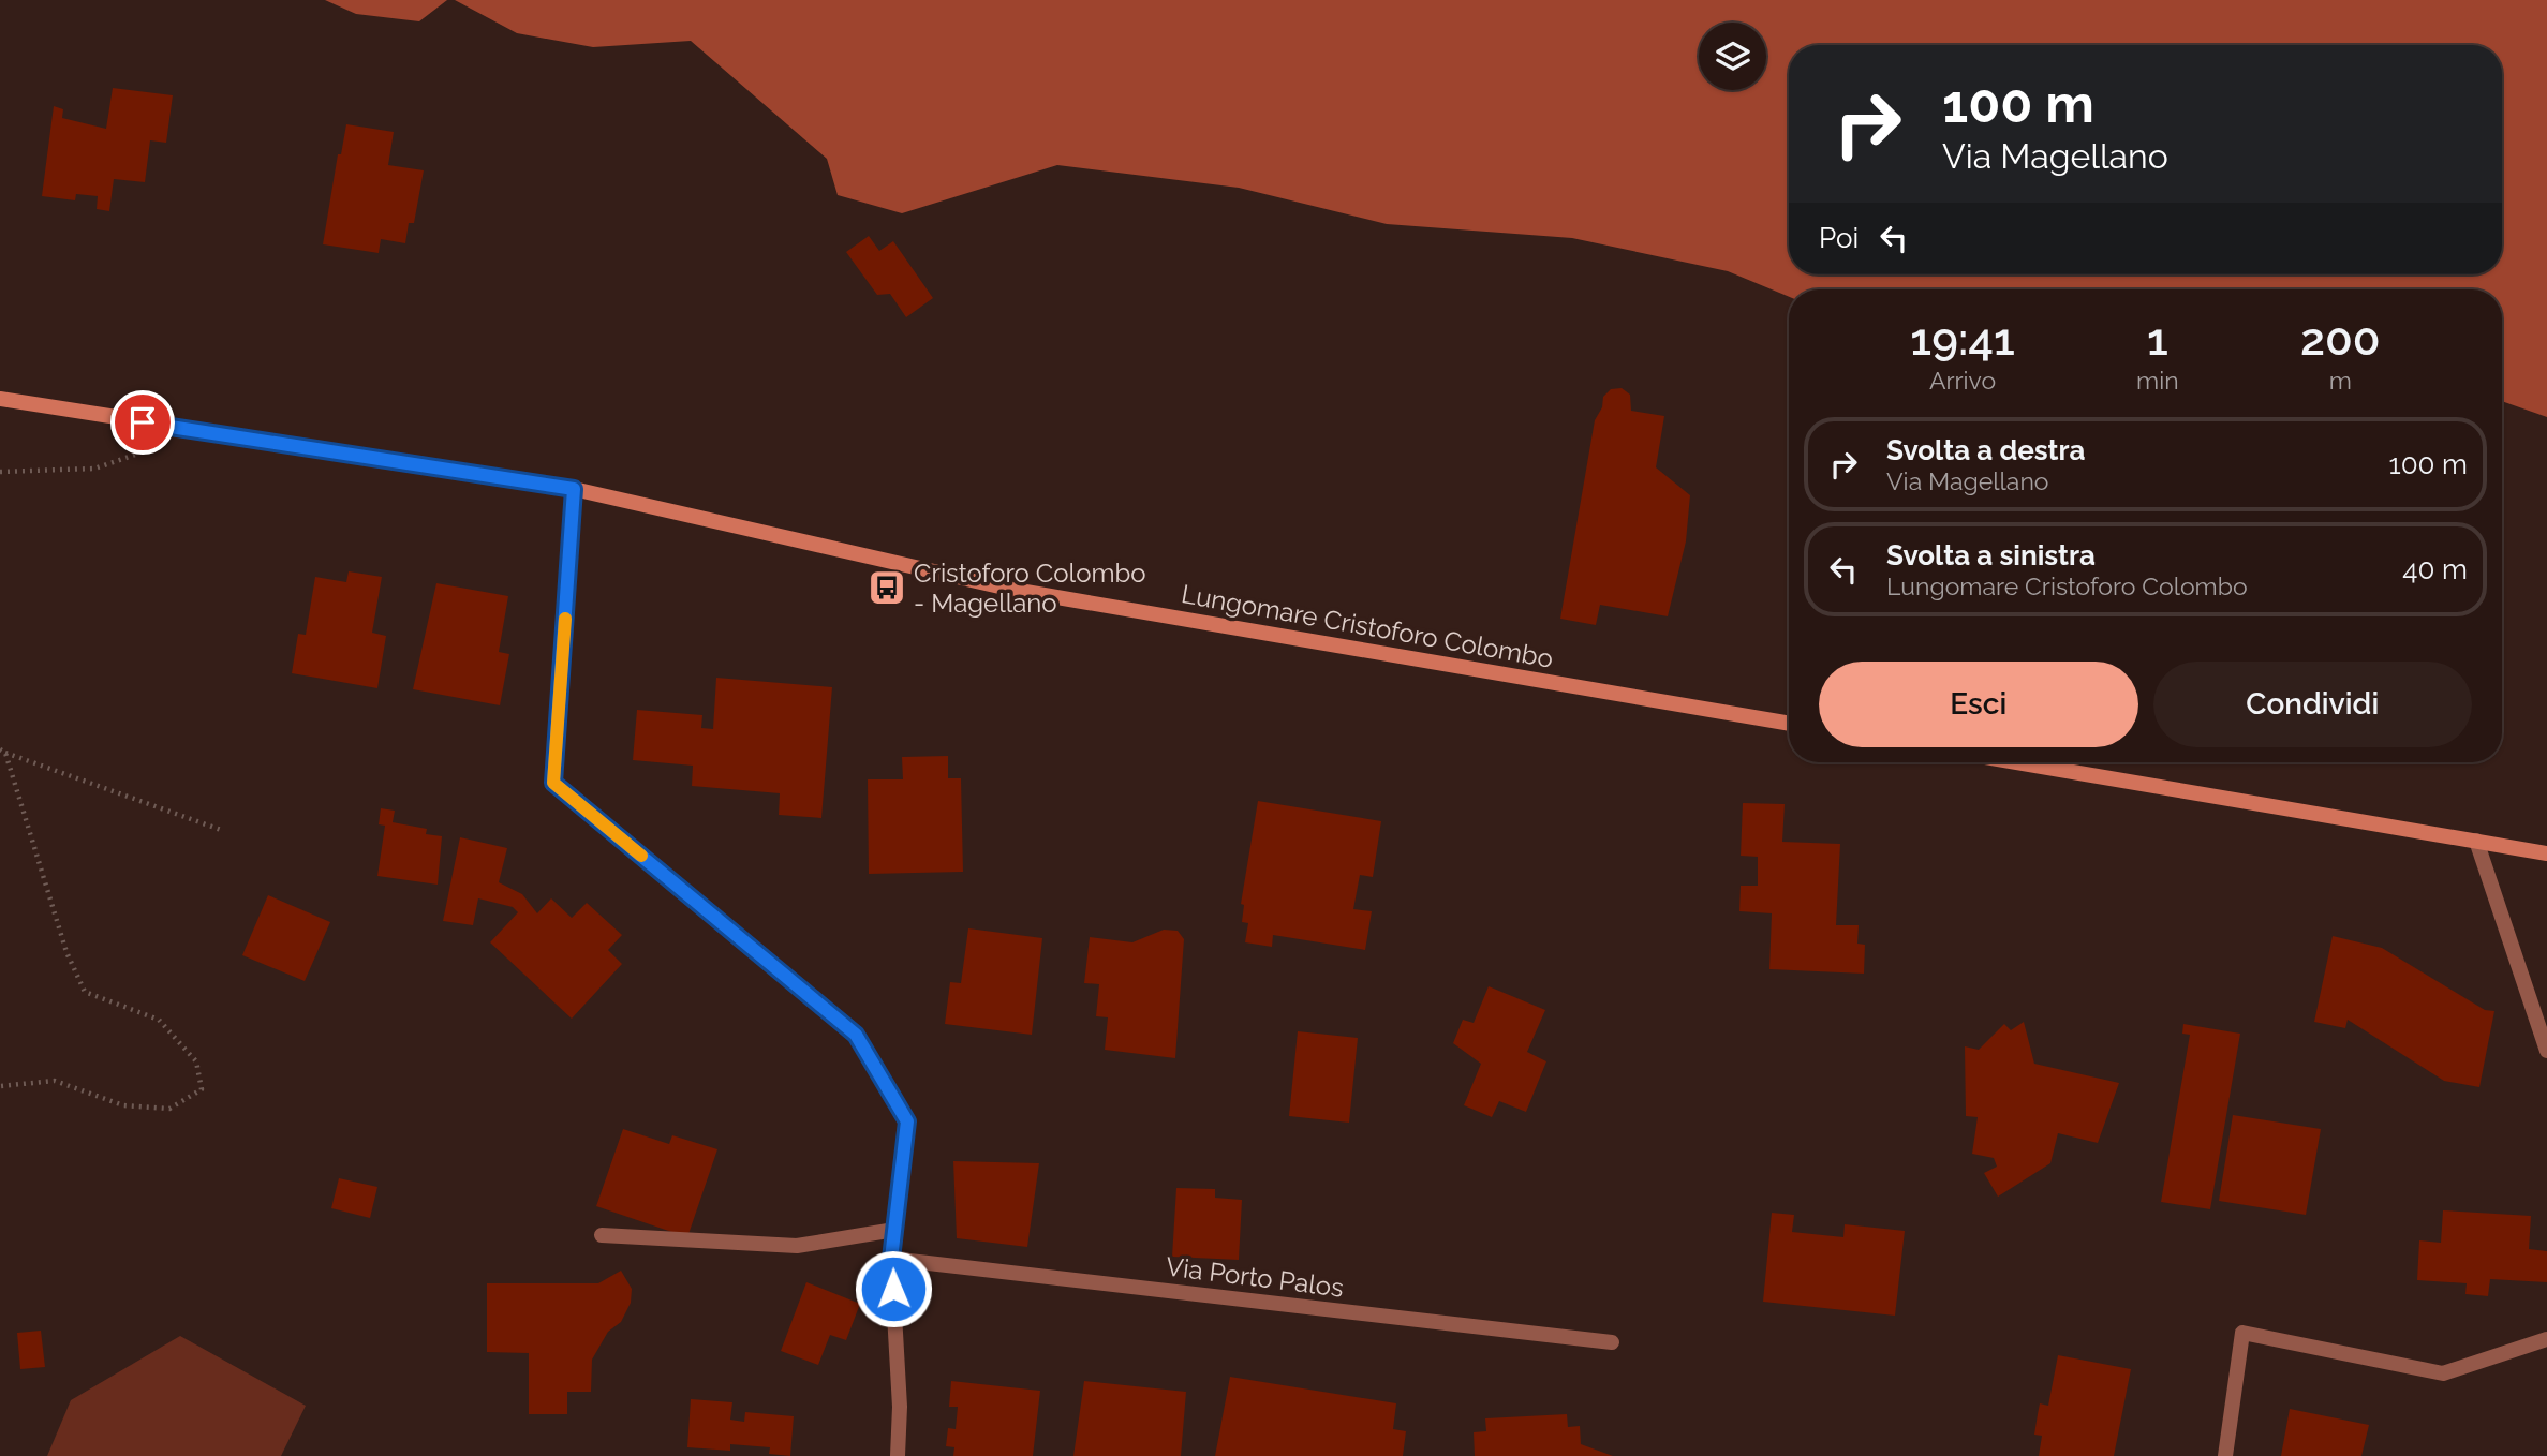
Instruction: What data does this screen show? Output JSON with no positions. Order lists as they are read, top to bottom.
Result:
{
  "streets": {
    "main road": ["Lungomare Cristoforo Colombo"],
    "street": ["Via Porto Palos"]
  },
  "places": {
    "bus stop": ["Cristoforo Colombo - Magellano"]
  },
  "page": {
    "turn": ["100 m", "Via Magellano"],
    "then": "Poi",
    "eta": [
      "19:41",
      "Arrivo",
      "1",
      "min",
      "200",
      "m"
    ],
    "list": [
      {
        "name": "Svolta a destra",
        "note": "Via Magellano",
        "value": "100 m"
      },
      {
        "name": "Svolta a sinistra",
        "note": "Lungomare Cristoforo Colombo",
        "value": "40 m"
      }
    ],
    "buttons": ["Esci", "Condividi"]
  }
}
